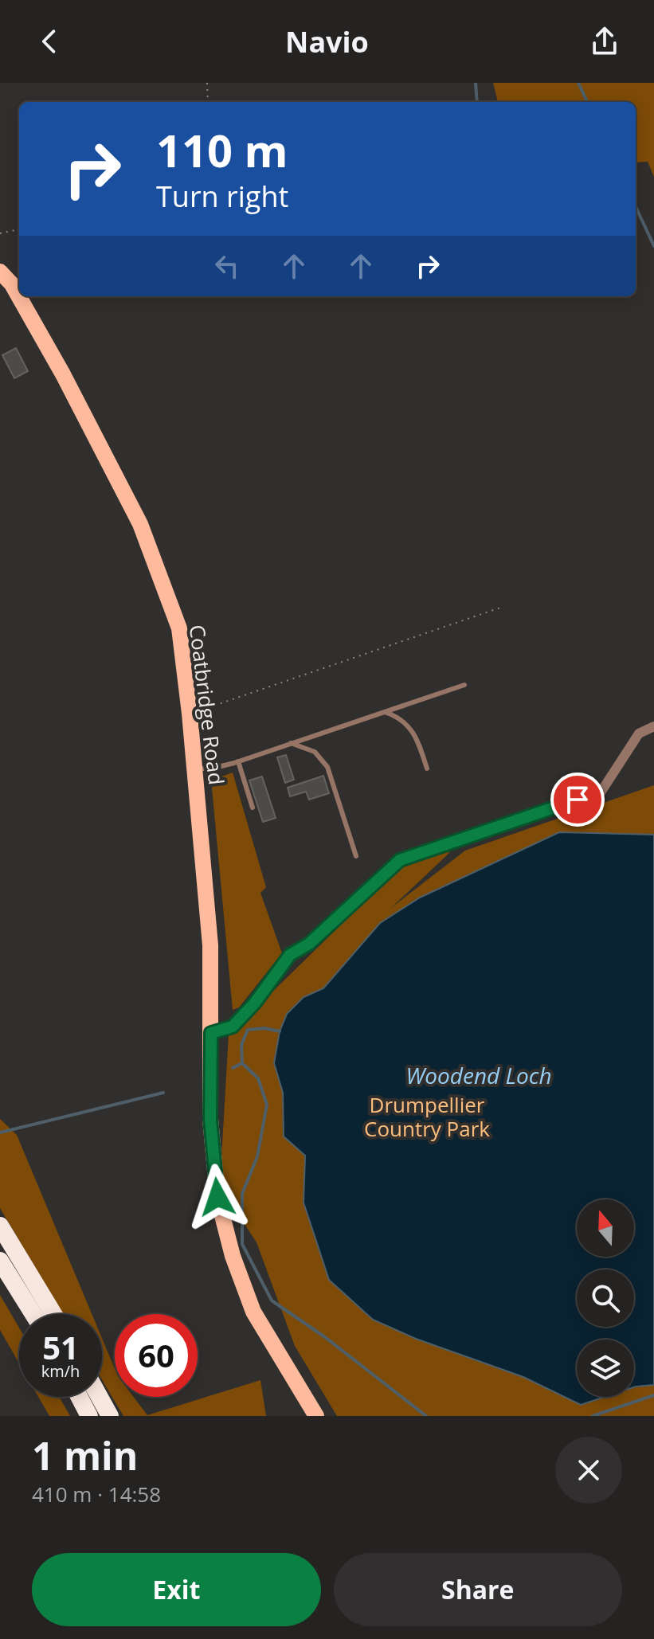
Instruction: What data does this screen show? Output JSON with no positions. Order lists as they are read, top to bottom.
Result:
{
  "streets": {
    "main road": ["Coatbridge Road"]
  },
  "water": ["Woodend Loch"],
  "parks": ["Drumpellier Country Park"],
  "north": "top",
  "page": {
    "header": "Navio",
    "turn": ["110 m", "Turn right"],
    "speed": "51 km/h",
    "limit": "60",
    "heading": ["1 min", "410 m · 14:58"],
    "buttons": ["Exit", "Share"]
  }
}
